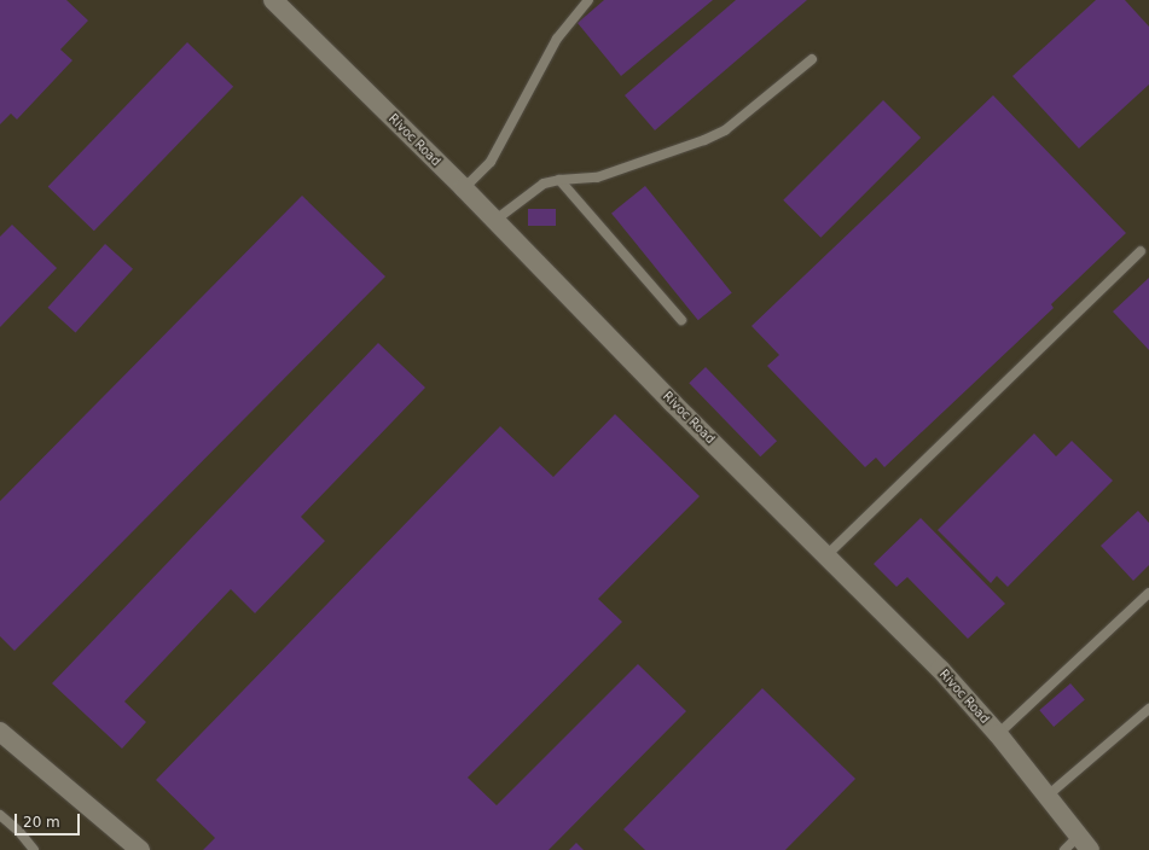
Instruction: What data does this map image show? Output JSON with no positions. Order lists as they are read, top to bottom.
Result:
{
  "streets": {
    "street": ["Rivoc Road"]
  },
  "scale_bar": "20 m"
}
